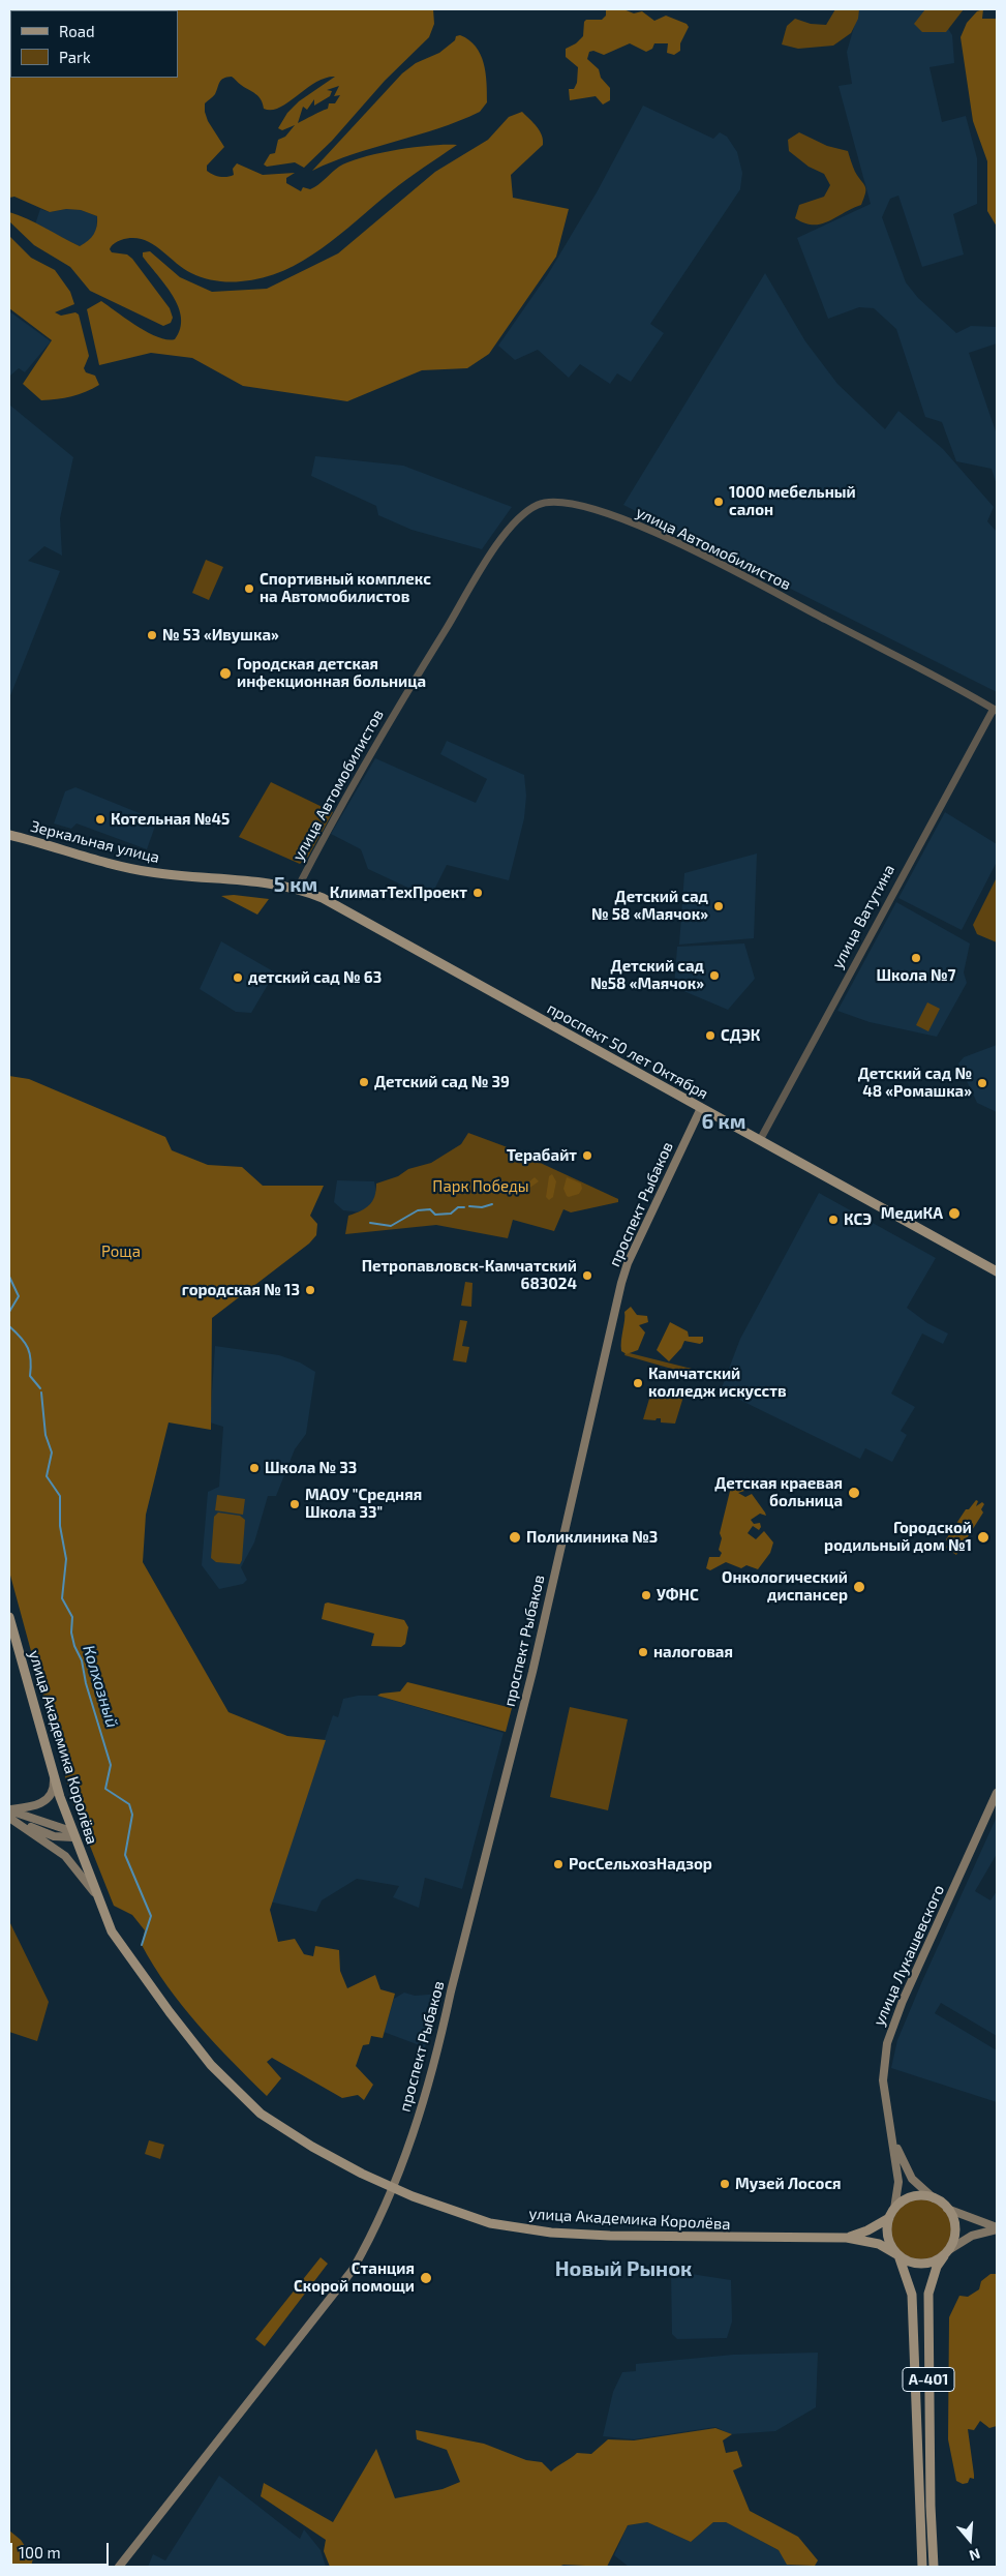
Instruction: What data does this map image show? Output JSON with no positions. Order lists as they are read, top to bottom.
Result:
{
  "streets": {
    "main road": [
      "Зеркальная улица",
      "проспект 50 лет Октября",
      "проспект Рыбаков",
      "улица Академика Королёва",
      "улица Лукашевского",
      "А-401"
    ],
    "street": ["улица Автомобилистов", "улица Ватутина"]
  },
  "crossings": [
    ["улица Автомобилистов", "Зеркальная улица"],
    ["улица Автомобилистов", "улица Ватутина"],
    ["улица Автомобилистов", "проспект 50 лет Октября"],
    ["Зеркальная улица", "проспект 50 лет Октября"],
    ["улица Ватутина", "проспект 50 лет Октября"],
    ["проспект 50 лет Октября", "проспект Рыбаков"],
    ["проспект Рыбаков", "улица Академика Королёва"],
    ["улица Академика Королёва", "улица Лукашевского"],
    ["улица Академика Королёва", "А-401"],
    ["улица Лукашевского", "А-401"]
  ],
  "districts": ["5 км", "6 км", "Новый Рынок"],
  "water": ["Колхозный"],
  "parks": ["Парк Победы", "Роща"],
  "places": [
    "1000 мебельный салон",
    "Спортивный комплекс на Автомобилистов",
    "№ 53 «Ивушка»",
    "Городская детская инфекционная больница",
    "Котельная №45",
    "КлиматТехПроект",
    "Детский сад № 58 «Маячок»",
    "Школа №7",
    "Детский сад №58 «Маячок»",
    "детский сад № 63",
    "СДЭК",
    "Детский сад № 39",
    "Детский сад № 48 «Ромашка»",
    "Терабайт",
    "МедиКА",
    "КСЭ",
    "Петропавловск-Камчатский 683024",
    "городская № 13",
    "Камчатский колледж искусств",
    "Школа № 33",
    "Детская краевая больница",
    "МАОУ \"Средняя Школа 33\"",
    "Поликлиника №3",
    "Городской родильный дом №1",
    "Онкологический диспансер",
    "УФНС",
    "налоговая",
    "РосСельхозНадзор",
    "Музей Лосося",
    "Станция Скорой помощи"
  ],
  "legend": ["Road", "Park"],
  "scale_bar": "100 m",
  "north": "bottom"
}
